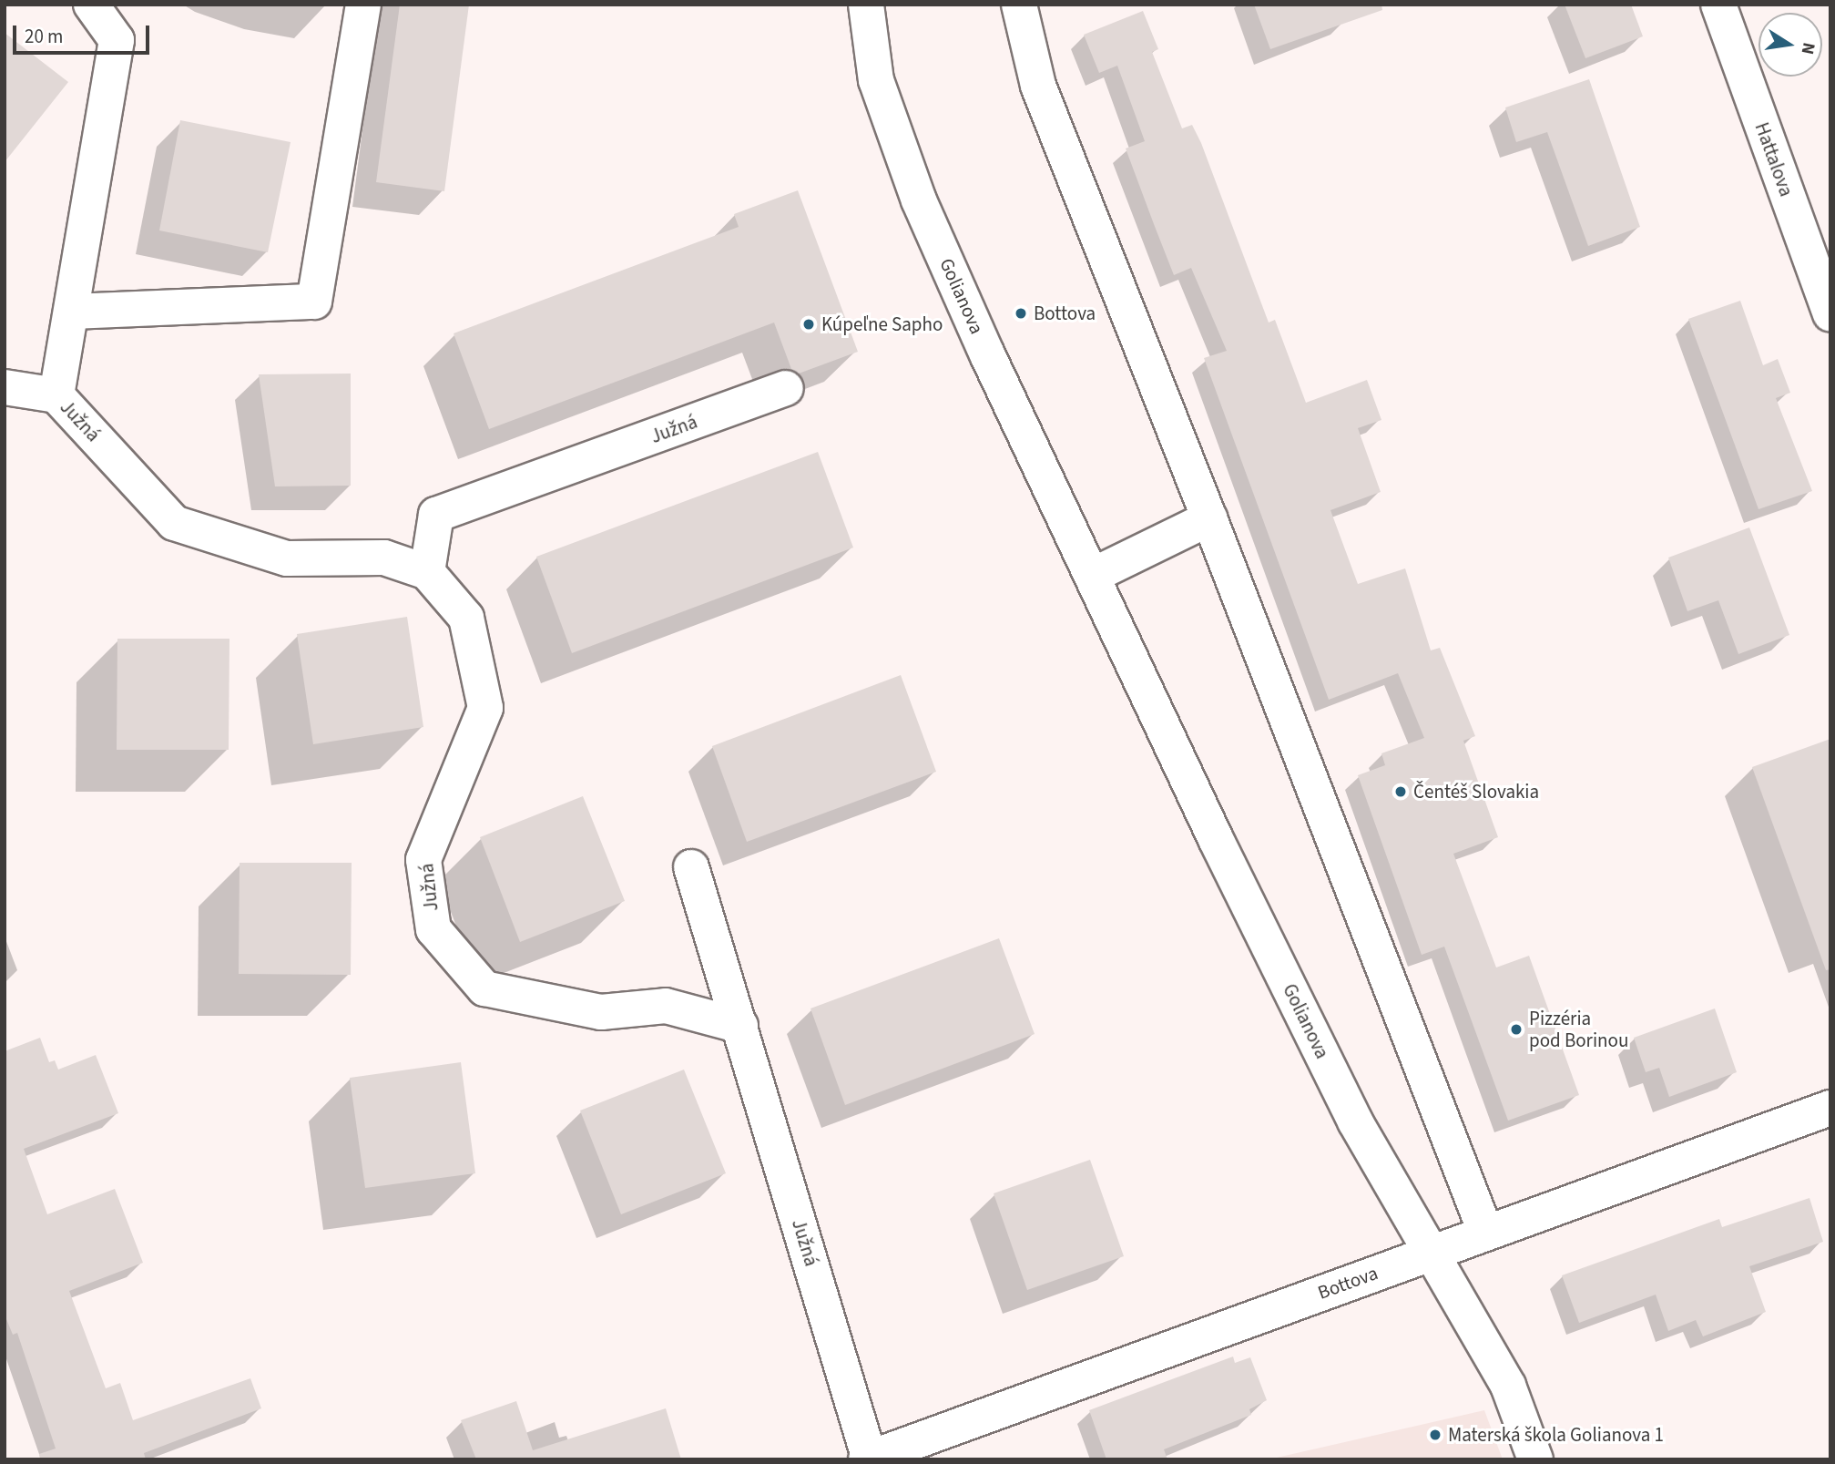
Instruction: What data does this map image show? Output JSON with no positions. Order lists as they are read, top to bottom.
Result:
{
  "streets": {
    "street": [
      "Hattalova",
      "Golianova",
      "Južná",
      "Bottova"
    ]
  },
  "crossings": [
    ["Golianova", "Bottova"],
    ["Južná", "Bottova"]
  ],
  "places": [
    "Bottova",
    "Kúpeľne Sapho",
    "Čentéš Slovakia",
    "Pizzéria pod Borinou",
    "Materská škola Golianova 1"
  ],
  "scale_bar": "20 m",
  "north": "right"
}
